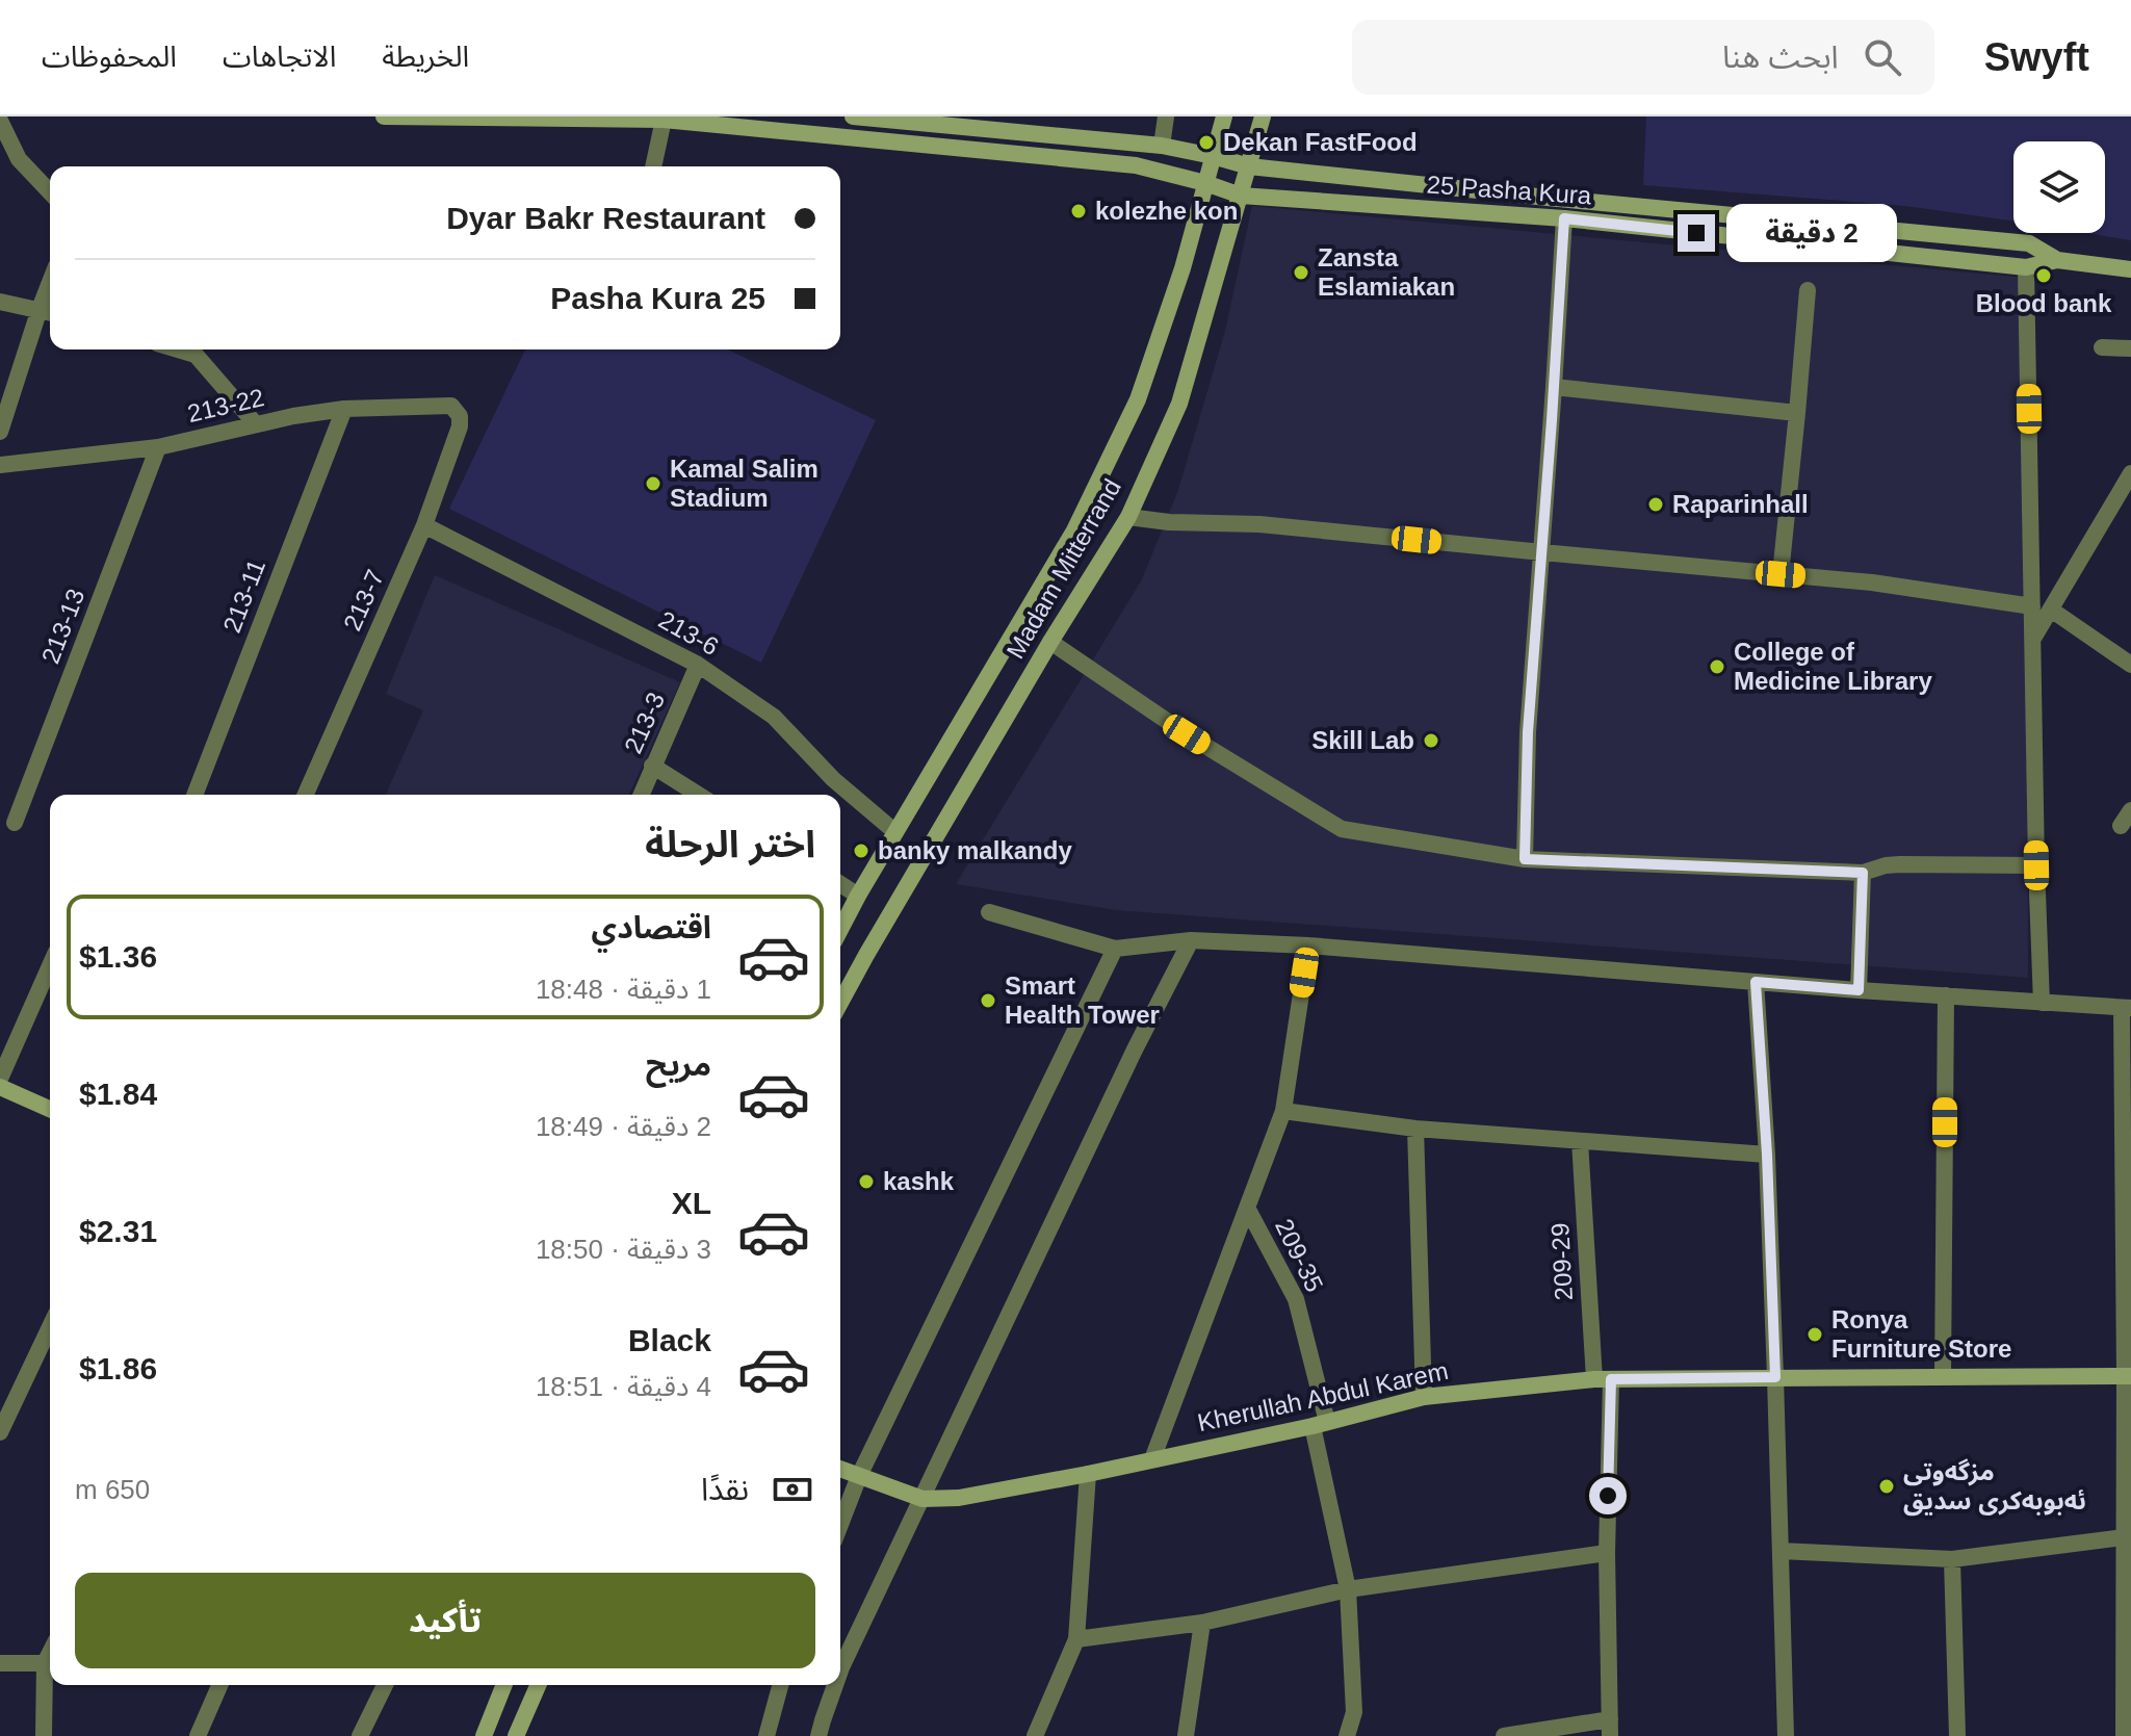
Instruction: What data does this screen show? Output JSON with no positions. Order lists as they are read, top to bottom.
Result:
{
  "streets": {
    "main road": ["25 Pasha Kura", "Madam Mitterrand", "Kherullah Abdul Karem"],
    "street": [
      "213-22",
      "213-11",
      "213-7",
      "213-13",
      "213-6",
      "213-3",
      "209-35",
      "209-29"
    ]
  },
  "crossings": [
    ["25 Pasha Kura", "Madam Mitterrand"],
    ["213-22", "213-11"],
    ["213-22", "213-7"],
    ["213-22", "213-13"],
    ["Madam Mitterrand", "213-6"],
    ["213-7", "213-6"],
    ["213-6", "213-3"],
    ["209-35", "Kherullah Abdul Karem"],
    ["209-29", "Kherullah Abdul Karem"]
  ],
  "places": [
    "Dekan FastFood",
    "kolezhe kon",
    "Zansta Eslamiakan",
    "Blood bank",
    "Kamal Salim Stadium",
    "Raparinhall",
    "College of Medicine Library",
    "Skill Lab",
    "banky malkandy",
    "Smart Health Tower",
    "kashk",
    "Ronya Furniture Store",
    "مزگەوتی ئەبوبەکری سدیق"
  ],
  "page": {
    "header": "Swyft",
    "search": "ابحث هنا",
    "nav": ["الخريطة", "الاتجاهات", "المحفوظات"],
    "banner": ["Dyar Bakr Restaurant", "25 Pasha Kura"],
    "bubble": "2 دقيقة",
    "heading": "اختر الرحلة",
    "list": [
      {
        "name": "اقتصادي",
        "note": "1 دقيقة · 18:48",
        "value": "$1.36"
      },
      {
        "name": "مريح",
        "note": "2 دقيقة · 18:49",
        "value": "$1.84"
      },
      {
        "name": "XL",
        "note": "3 دقيقة · 18:50",
        "value": "$2.31"
      },
      {
        "name": "Black",
        "note": "4 دقيقة · 18:51",
        "value": "$1.86"
      }
    ],
    "pay": ["نقدًا", "650 m"],
    "buttons": "تأكيد"
  }
}
